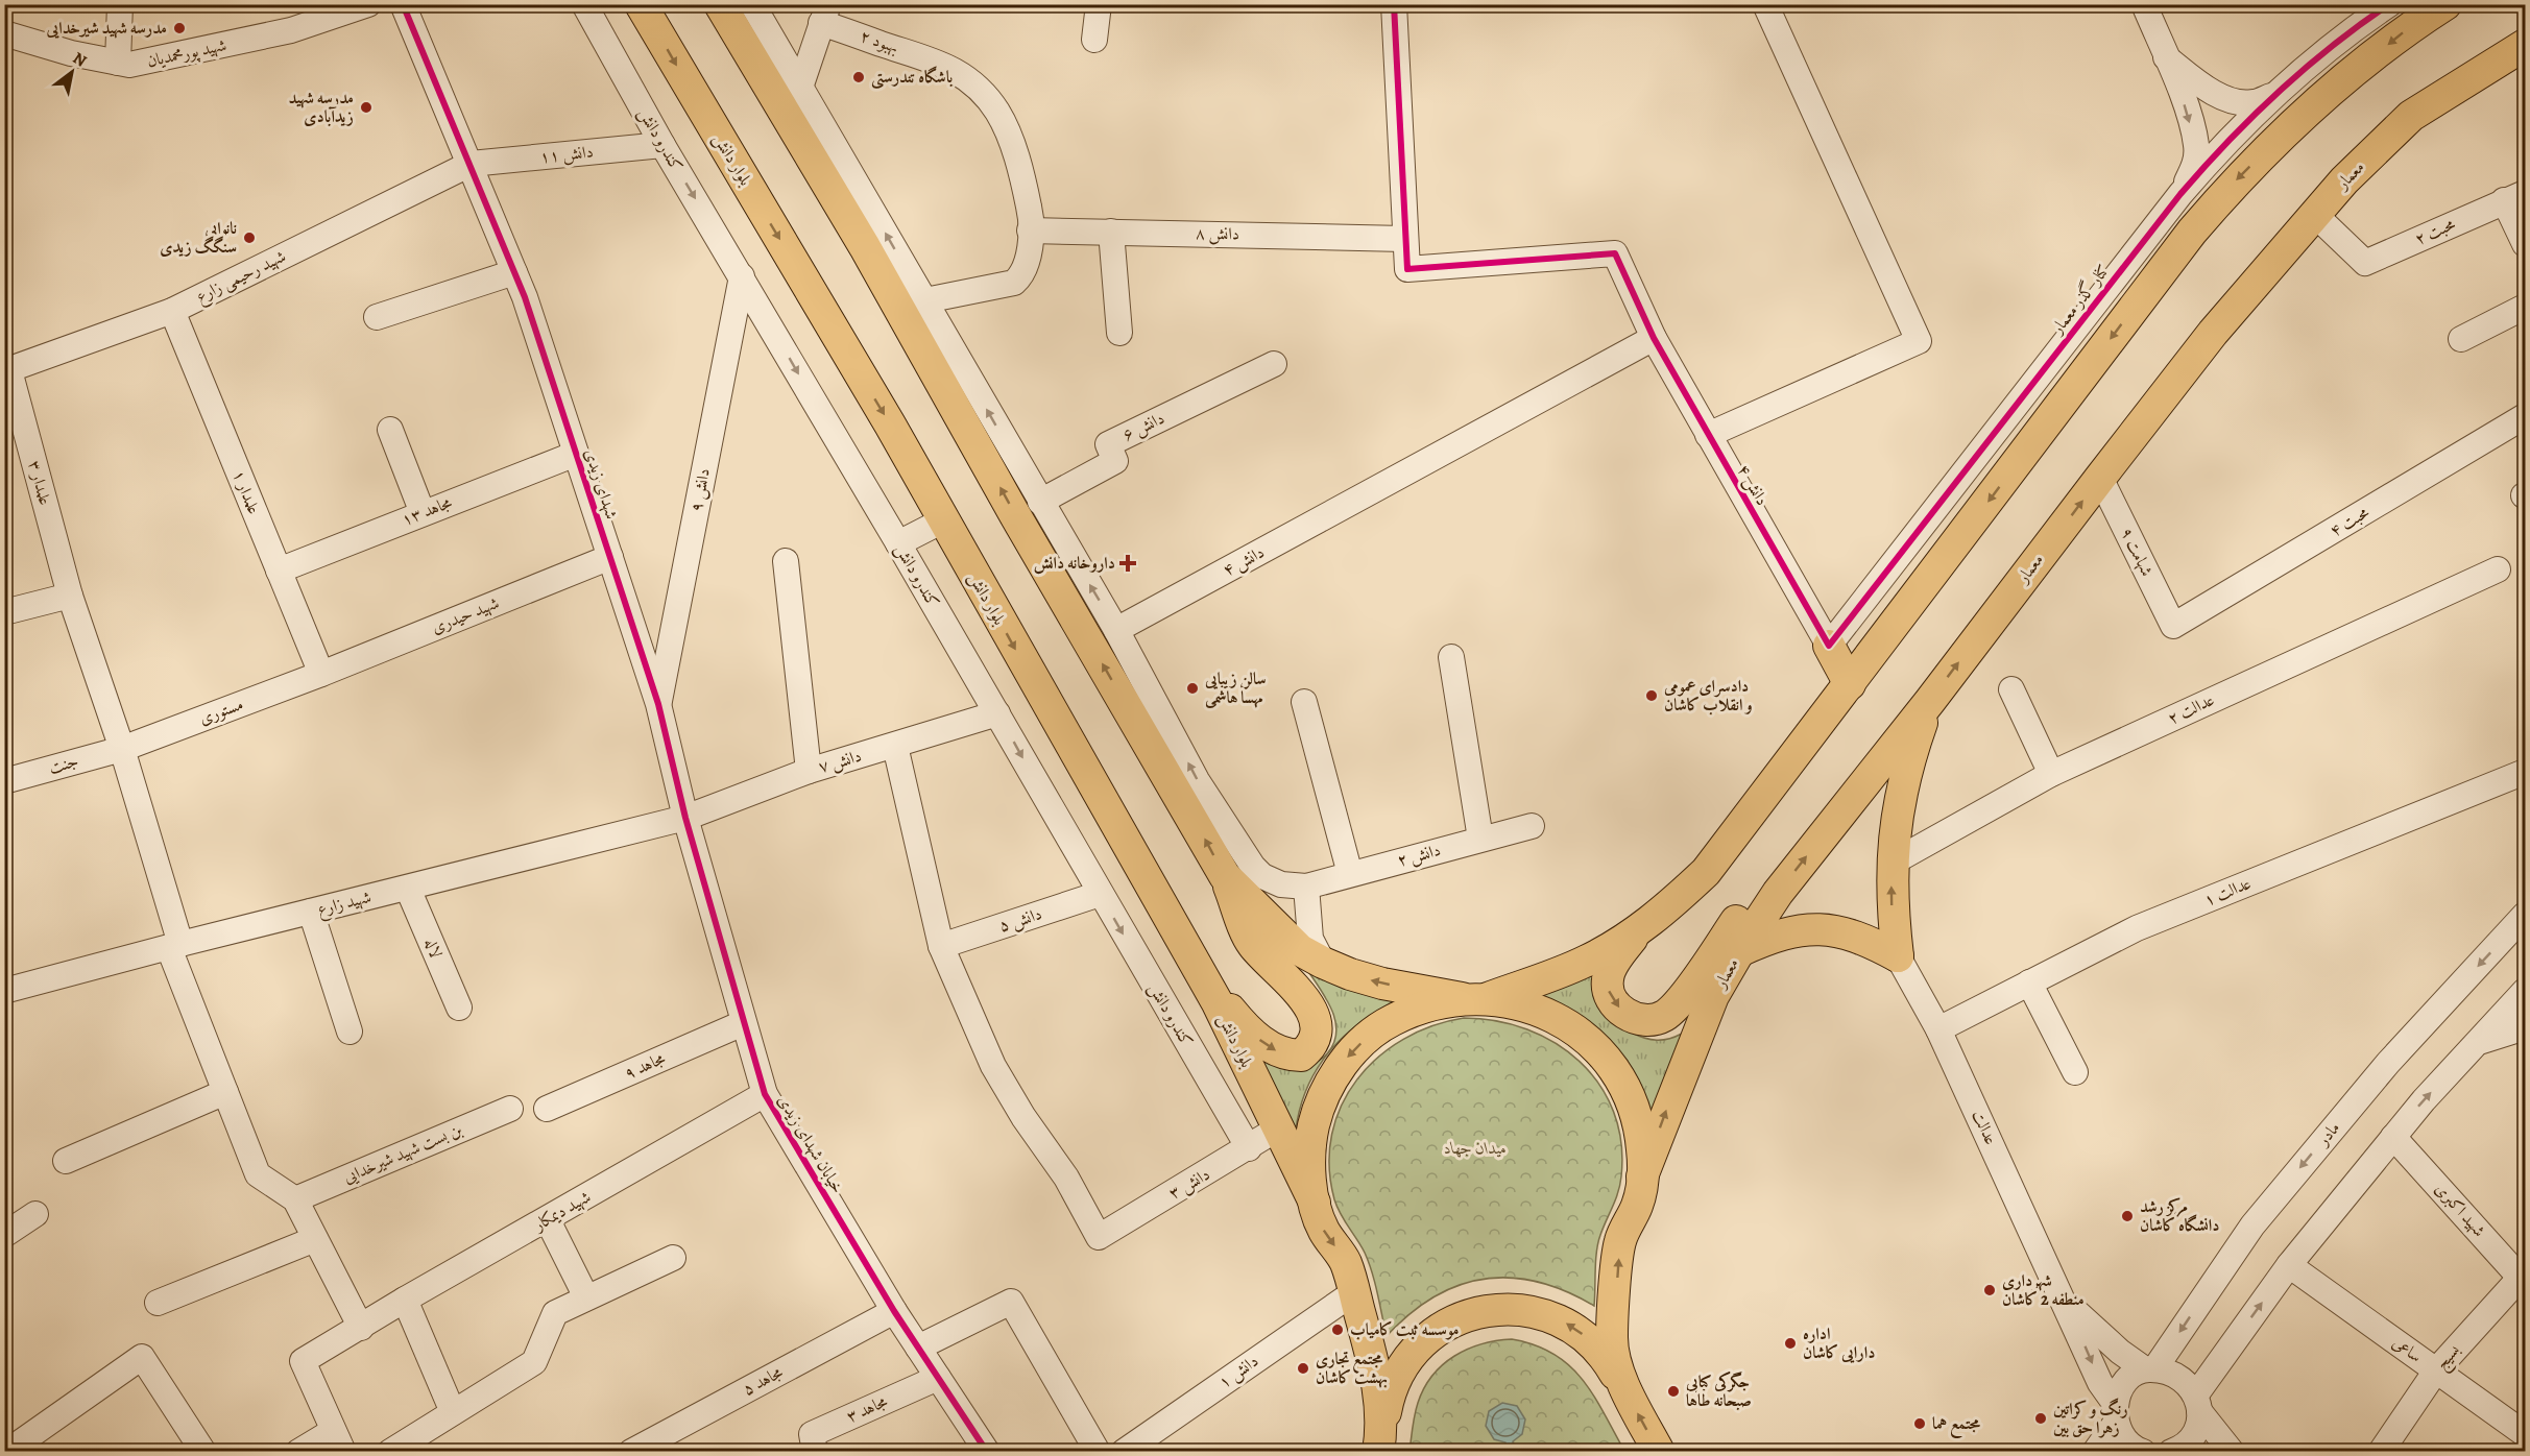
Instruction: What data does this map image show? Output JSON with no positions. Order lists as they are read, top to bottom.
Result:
{
  "streets": {
    "main road": ["بلوار دانش", "معمار"],
    "street": [
      "بهبود ۲",
      "شهید پورمحمدیان",
      "کندرو دانش",
      "دانش ۱۱",
      "محبت ۲",
      "دانش ۸",
      "شهید رحیمی زارع",
      "کنار گذر معمار",
      "دانش ۶",
      "علمدار ۳",
      "شهدای زیدی",
      "دانش ۴",
      "دانش ۹",
      "علمدار ۱",
      "مجاهد ۱۳",
      "محبت ۴",
      "شهامت ۹",
      "شهید حیدری",
      "عدالت ۲",
      "مستوری",
      "دانش ۷",
      "جنت",
      "دانش ۲",
      "عدالت ۱",
      "شهید زارع",
      "دانش ۵",
      "لاله",
      "مجاهد ۹",
      "عدالت",
      "مادر",
      "خیابان شهدای زیدی",
      "بن بست شهید شیرخدایی",
      "دانش ۳",
      "شهید اکبری",
      "شهید دیمکار",
      "ساعی",
      "بسیج",
      "دانش ۱",
      "مجاهد ۵",
      "مجاهد ۳"
    ]
  },
  "crossings": [
    ["بهبود ۲", "دانش ۸"],
    ["کندرو دانش", "دانش ۱۱"],
    ["کندرو دانش", "دانش ۹"],
    ["کندرو دانش", "دانش ۷"],
    ["کندرو دانش", "دانش ۵"],
    ["کندرو دانش", "دانش ۳"],
    ["دانش ۱۱", "شهید رحیمی زارع"],
    ["دانش ۱۱", "شهدای زیدی"],
    ["بلوار دانش", "دانش ۳"],
    ["معمار", "محبت ۲"],
    ["معمار", "شهامت ۹"],
    ["شهید رحیمی زارع", "علمدار ۳"],
    ["شهید رحیمی زارع", "شهدای زیدی"],
    ["شهید رحیمی زارع", "علمدار ۱"],
    ["کنار گذر معمار", "دانش ۴"],
    ["علمدار ۳", "مستوری"],
    ["علمدار ۳", "جنت"],
    ["علمدار ۳", "شهید زارع"],
    ["علمدار ۳", "بن بست شهید شیرخدایی"],
    ["شهدای زیدی", "دانش ۹"],
    ["شهدای زیدی", "مجاهد ۱۳"],
    ["شهدای زیدی", "شهید حیدری"],
    ["شهدای زیدی", "دانش ۷"],
    ["شهدای زیدی", "شهید زارع"],
    ["شهدای زیدی", "خیابان شهدای زیدی"],
    ["علمدار ۱", "مجاهد ۱۳"],
    ["علمدار ۱", "شهید حیدری"],
    ["علمدار ۱", "مستوری"],
    ["محبت ۴", "شهامت ۹"],
    ["شهید حیدری", "مستوری"],
    ["مستوری", "جنت"],
    ["دانش ۷", "شهید زارع"],
    ["دانش ۷", "خیابان شهدای زیدی"],
    ["عدالت ۱", "عدالت"],
    ["شهید زارع", "لاله"],
    ["شهید زارع", "خیابان شهدای زیدی"],
    ["دانش ۵", "دانش ۳"],
    ["مجاهد ۹", "خیابان شهدای زیدی"],
    ["عدالت", "مادر"],
    ["خیابان شهدای زیدی", "شهید دیمکار"],
    ["خیابان شهدای زیدی", "مجاهد ۵"],
    ["خیابان شهدای زیدی", "مجاهد ۳"],
    ["شهید اکبری", "بسیج"],
    ["ساعی", "بسیج"]
  ],
  "parks": ["میدان جهاد"],
  "places": {
    "other": [
      "مدرسه شهید شیرخدایی",
      "باشگاه تندرستی",
      "مدرسه شهید زیدآبادی",
      "نانوایی سنگگ زیدی",
      "سالن زیبایی مهسا هاشمی",
      "دادسرای عمومی و انقلاب کاشان",
      "مرکز رشد دانشگاه کاشان",
      "شهرداری منطفه 2 کاشان",
      "موسسه ثبت کامیاب",
      "اداره دارایی کاشان",
      "مجتمع تجاری بهشت کاشان",
      "جگرکی کبابی صبحانه طاها",
      "رنگ و کراتین زهرا حق بین",
      "مجتمع هما"
    ],
    "health": ["داروخانه دانش"]
  },
  "north": "top right"
}
